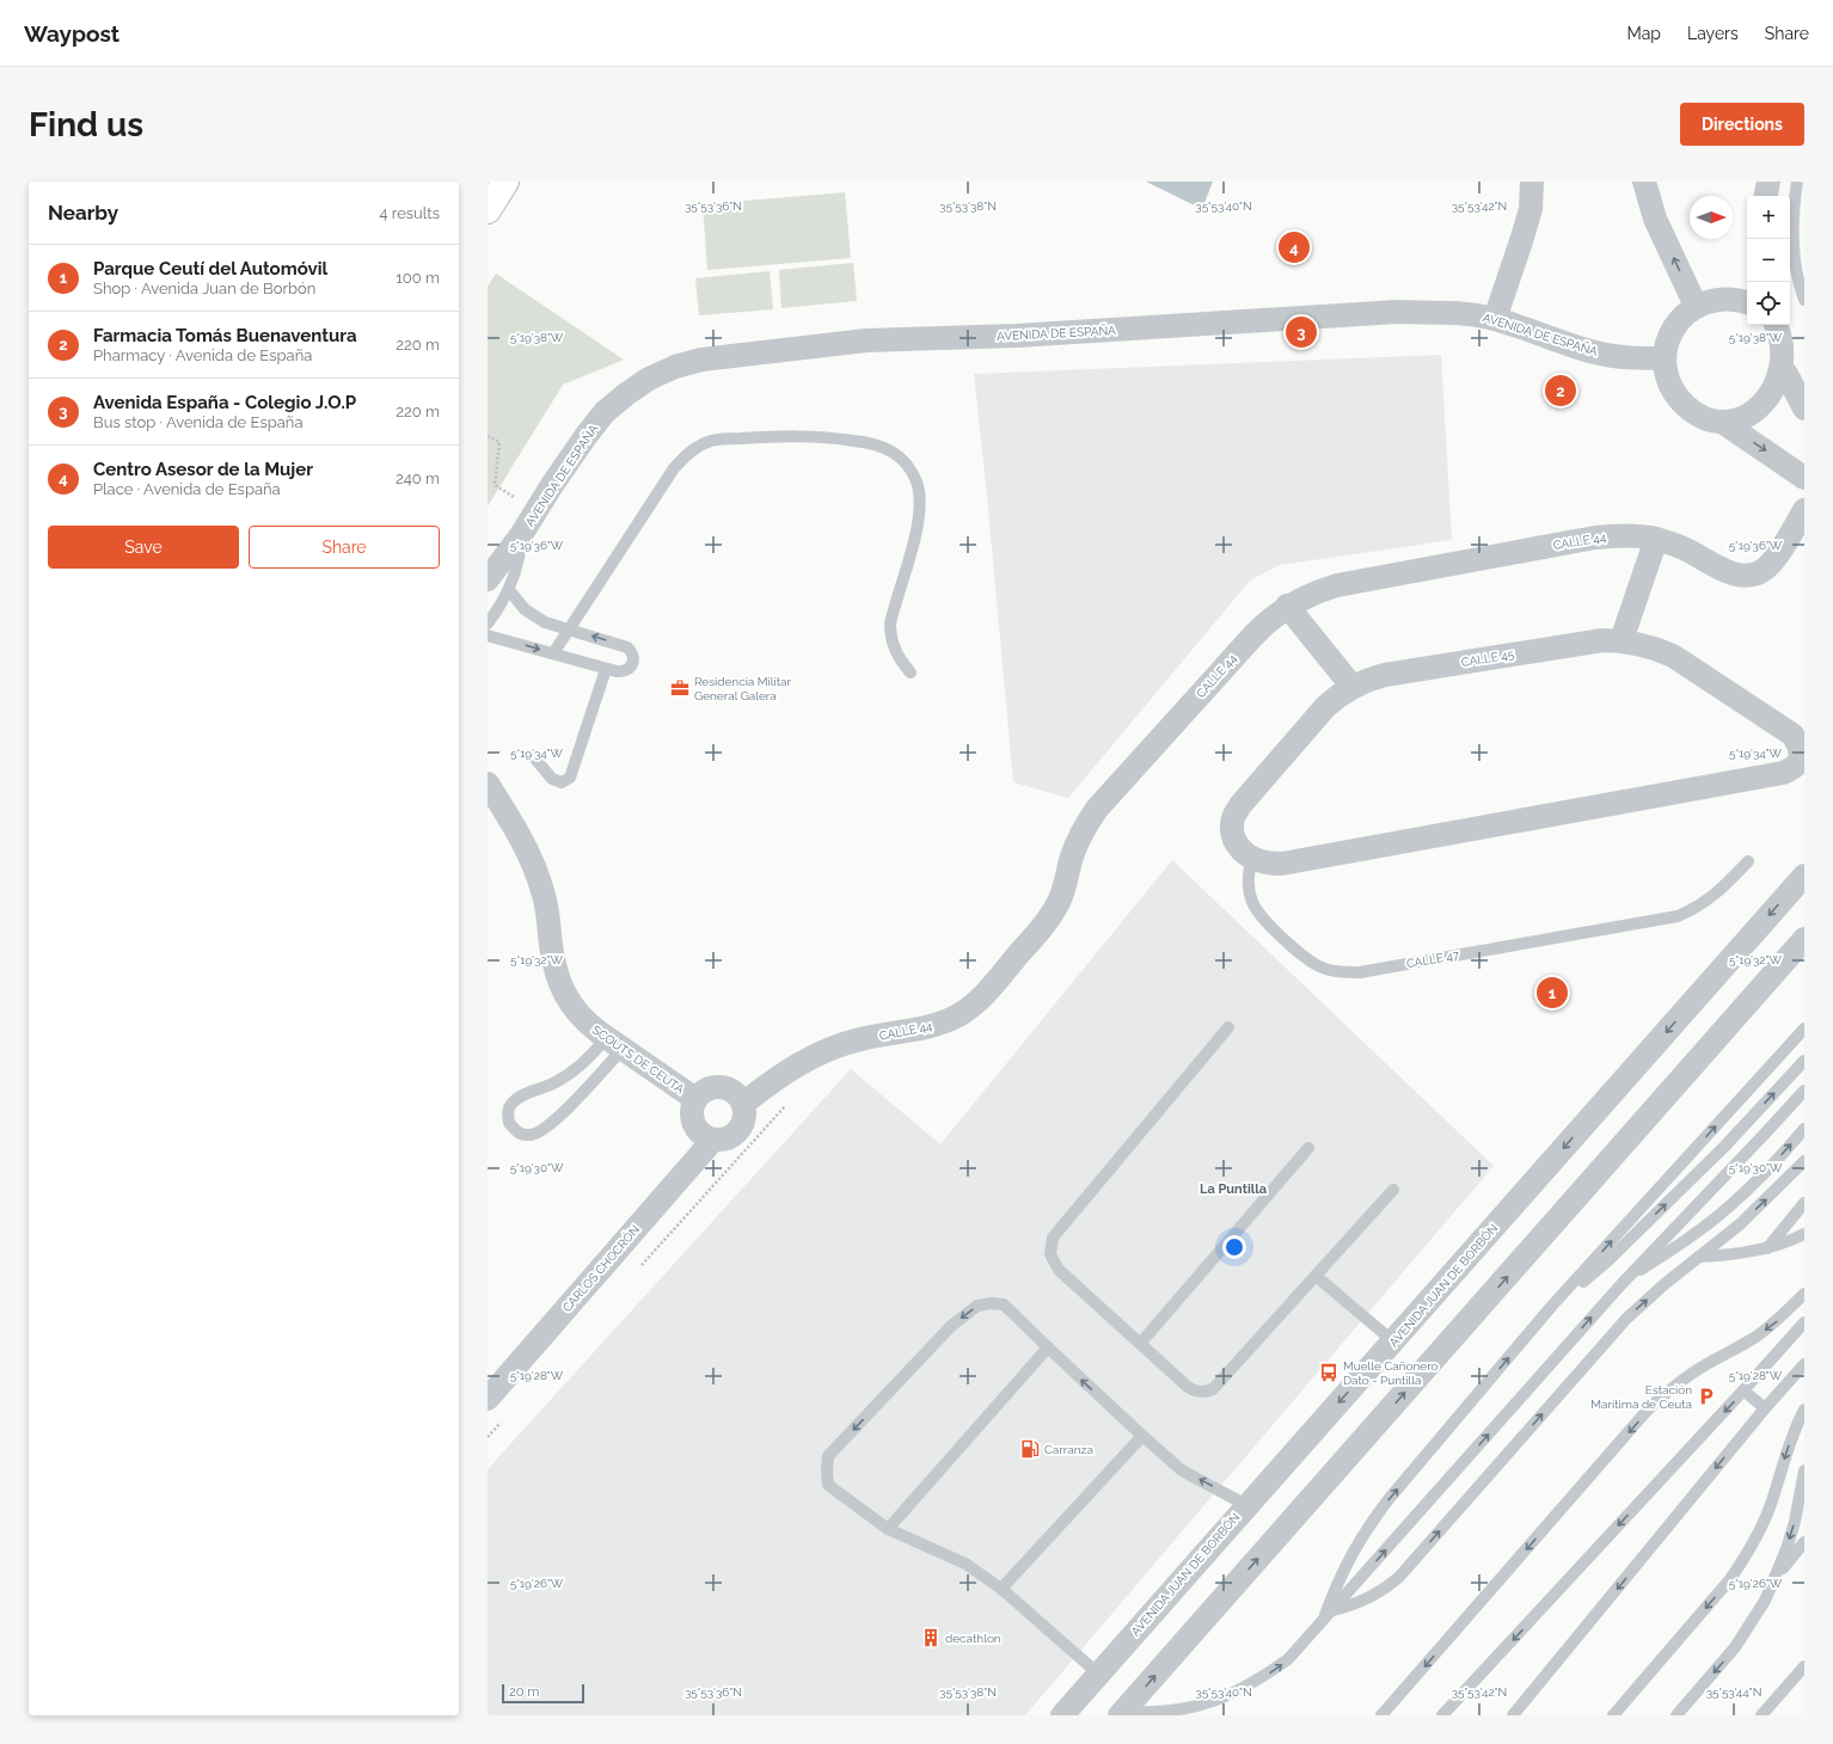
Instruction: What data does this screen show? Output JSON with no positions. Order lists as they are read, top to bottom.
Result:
{
  "streets": {
    "street": [
      "AVENIDA DE ESPAÑA",
      "CALLE 44",
      "CALLE 45",
      "SCOUTS DE CEUTA",
      "CARLOS CHOCRÓN",
      "AVENIDA JUAN DE BORBÓN"
    ],
    "lane": ["CALLE 47"]
  },
  "crossings": [
    ["CALLE 44", "SCOUTS DE CEUTA"],
    ["CALLE 44", "CARLOS CHOCRÓN"],
    ["CALLE 45", "CALLE 47"],
    ["SCOUTS DE CEUTA", "CARLOS CHOCRÓN"]
  ],
  "districts": ["La Puntilla"],
  "places": {
    "office": ["Residencia Militar General Galera"],
    "bus stop": ["Muelle Cañonero Dato - Puntilla"],
    "parking": ["Estación Marítima de Ceuta"],
    "fuel station": ["Carranza"],
    "building": ["decathlon"]
  },
  "scale_bar": "20 m",
  "north": "right",
  "page": {
    "header": "Waypost",
    "nav": ["Map", "Layers", "Share"],
    "buttons": [
      "Directions",
      ["Save", "Share"]
    ],
    "title": "Find us",
    "heading": ["Nearby", "4 results"],
    "map_buttons": ["+", "−"],
    "pins": [
      "4",
      "3",
      "2",
      "1"
    ],
    "list": [
      {
        "mark": "1",
        "name": "Parque Ceutí del Automóvil",
        "note": "Shop · Avenida Juan de Borbón",
        "value": "100 m"
      },
      {
        "mark": "2",
        "name": "Farmacia Tomás Buenaventura",
        "note": "Pharmacy · Avenida de España",
        "value": "220 m"
      },
      {
        "mark": "3",
        "name": "Avenida España - Colegio J.O.P",
        "note": "Bus stop · Avenida de España",
        "value": "220 m"
      },
      {
        "mark": "4",
        "name": "Centro Asesor de la Mujer",
        "note": "Place · Avenida de España",
        "value": "240 m"
      }
    ],
    "scale": "20 m"
  },
  "coordinates": [
    "35°53'36\"N",
    "35°53'38\"N",
    "35°53'40\"N",
    "35°53'42\"N",
    "5°19'38\"W",
    "5°19'36\"W",
    "5°19'34\"W",
    "5°19'32\"W",
    "5°19'30\"W",
    "5°19'28\"W",
    "5°19'26\"W",
    "35°53'44\"N"
  ]
}
